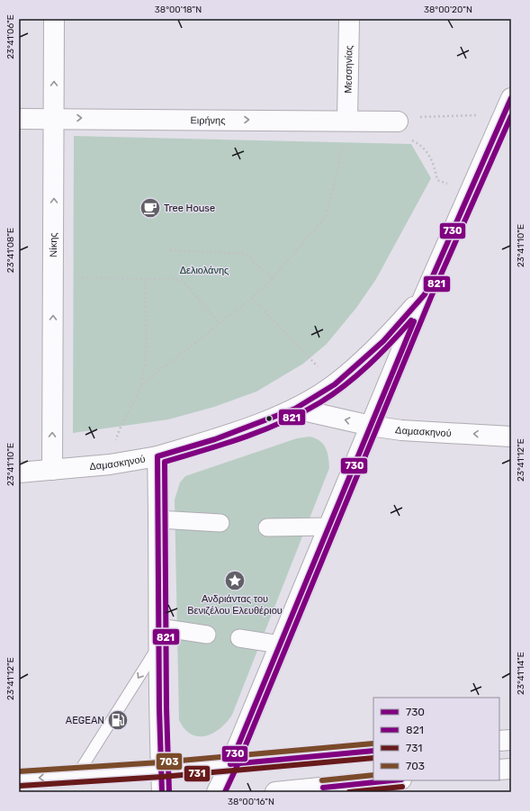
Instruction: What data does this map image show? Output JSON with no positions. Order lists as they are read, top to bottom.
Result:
{
  "streets": {
    "street": [
      "Μεσσηνίας",
      "Ειρήνης",
      "Νίκης",
      "Δαμασκηνού"
    ]
  },
  "crossings": [
    ["Μεσσηνίας", "Ειρήνης"],
    ["Ειρήνης", "Νίκης"],
    ["Νίκης", "Δαμασκηνού"]
  ],
  "one_way": ["Ειρήνης", "Νίκης"],
  "parks": ["Δελιολάνης"],
  "places": {
    "cafe": ["Tree House"],
    "place": ["Ανδριάντας του Βενιζέλου Ελευθέριου"],
    "fuel station": ["AEGEAN"]
  },
  "lines": [
    "transit line 730",
    "transit line 821",
    "transit line 703",
    "transit line 731"
  ],
  "legend": [
    "730",
    "821",
    "731",
    "703"
  ],
  "coordinates": [
    "38°00'18\"N",
    "38°00'20\"N",
    "23°41'06\"E",
    "23°41'10\"E",
    "23°41'08\"E",
    "23°41'12\"E",
    "23°41'14\"E",
    "38°00'16\"N"
  ]
}
